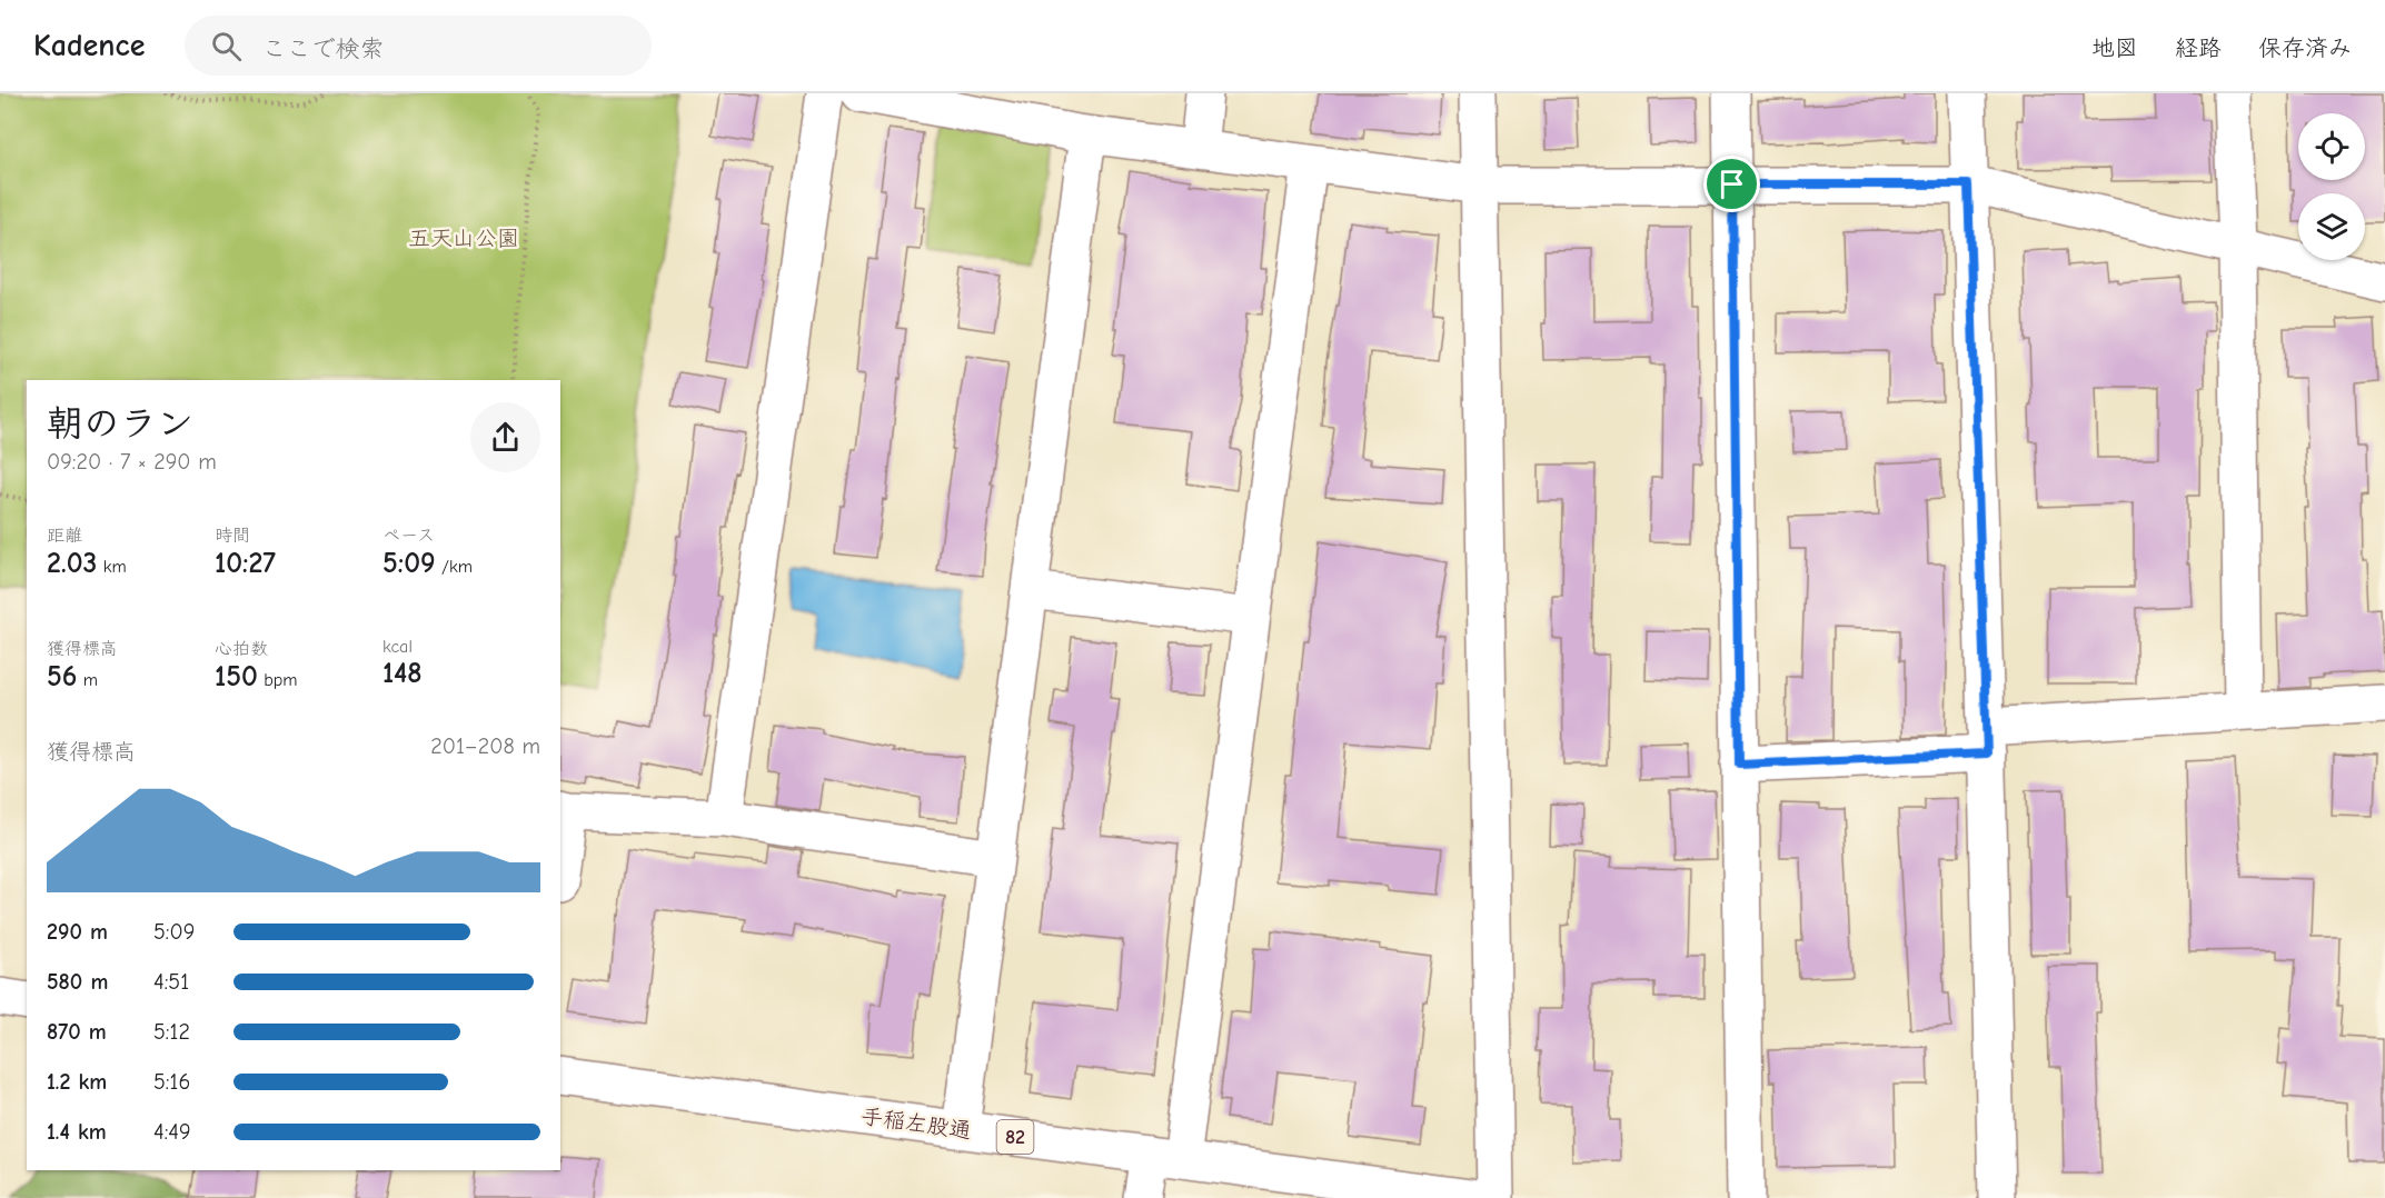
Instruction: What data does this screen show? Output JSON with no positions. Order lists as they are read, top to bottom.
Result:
{
  "streets": {
    "street": ["手稲左股通", "82"]
  },
  "parks": ["五天山公園"],
  "page": {
    "header": "Kadence",
    "search": "ここで検索",
    "nav": ["地図", "経路", "保存済み"],
    "heading": ["朝のラン", "09:20 · 7 × 290 m"],
    "stats": [
      ["距離", "2.03 km"],
      ["時間", "10:27"],
      ["ペース", "5:09 /km"],
      ["獲得標高", "56 m"],
      ["心拍数", "150 bpm"],
      ["kcal", "148"]
    ],
    "chart": ["獲得標高", "201–208 m"],
    "list": [
      {
        "name": "290 m",
        "note": "5:09"
      },
      {
        "name": "580 m",
        "note": "4:51"
      },
      {
        "name": "870 m",
        "note": "5:12"
      },
      {
        "name": "1.2 km",
        "note": "5:16"
      },
      {
        "name": "1.4 km",
        "note": "4:49"
      }
    ]
  }
}
